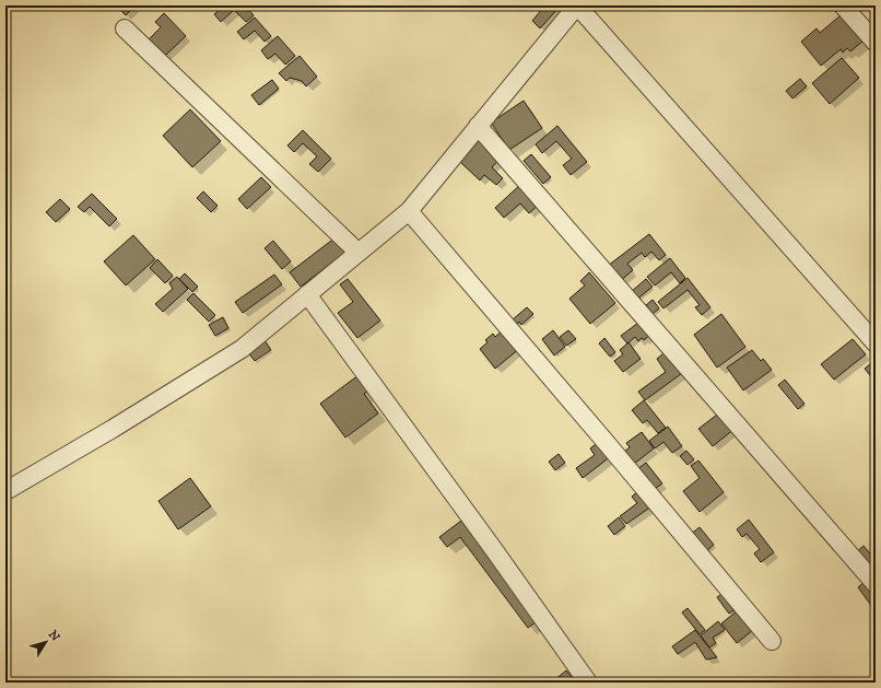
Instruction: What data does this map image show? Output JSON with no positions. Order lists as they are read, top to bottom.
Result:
{
  "north": "top right"
}
